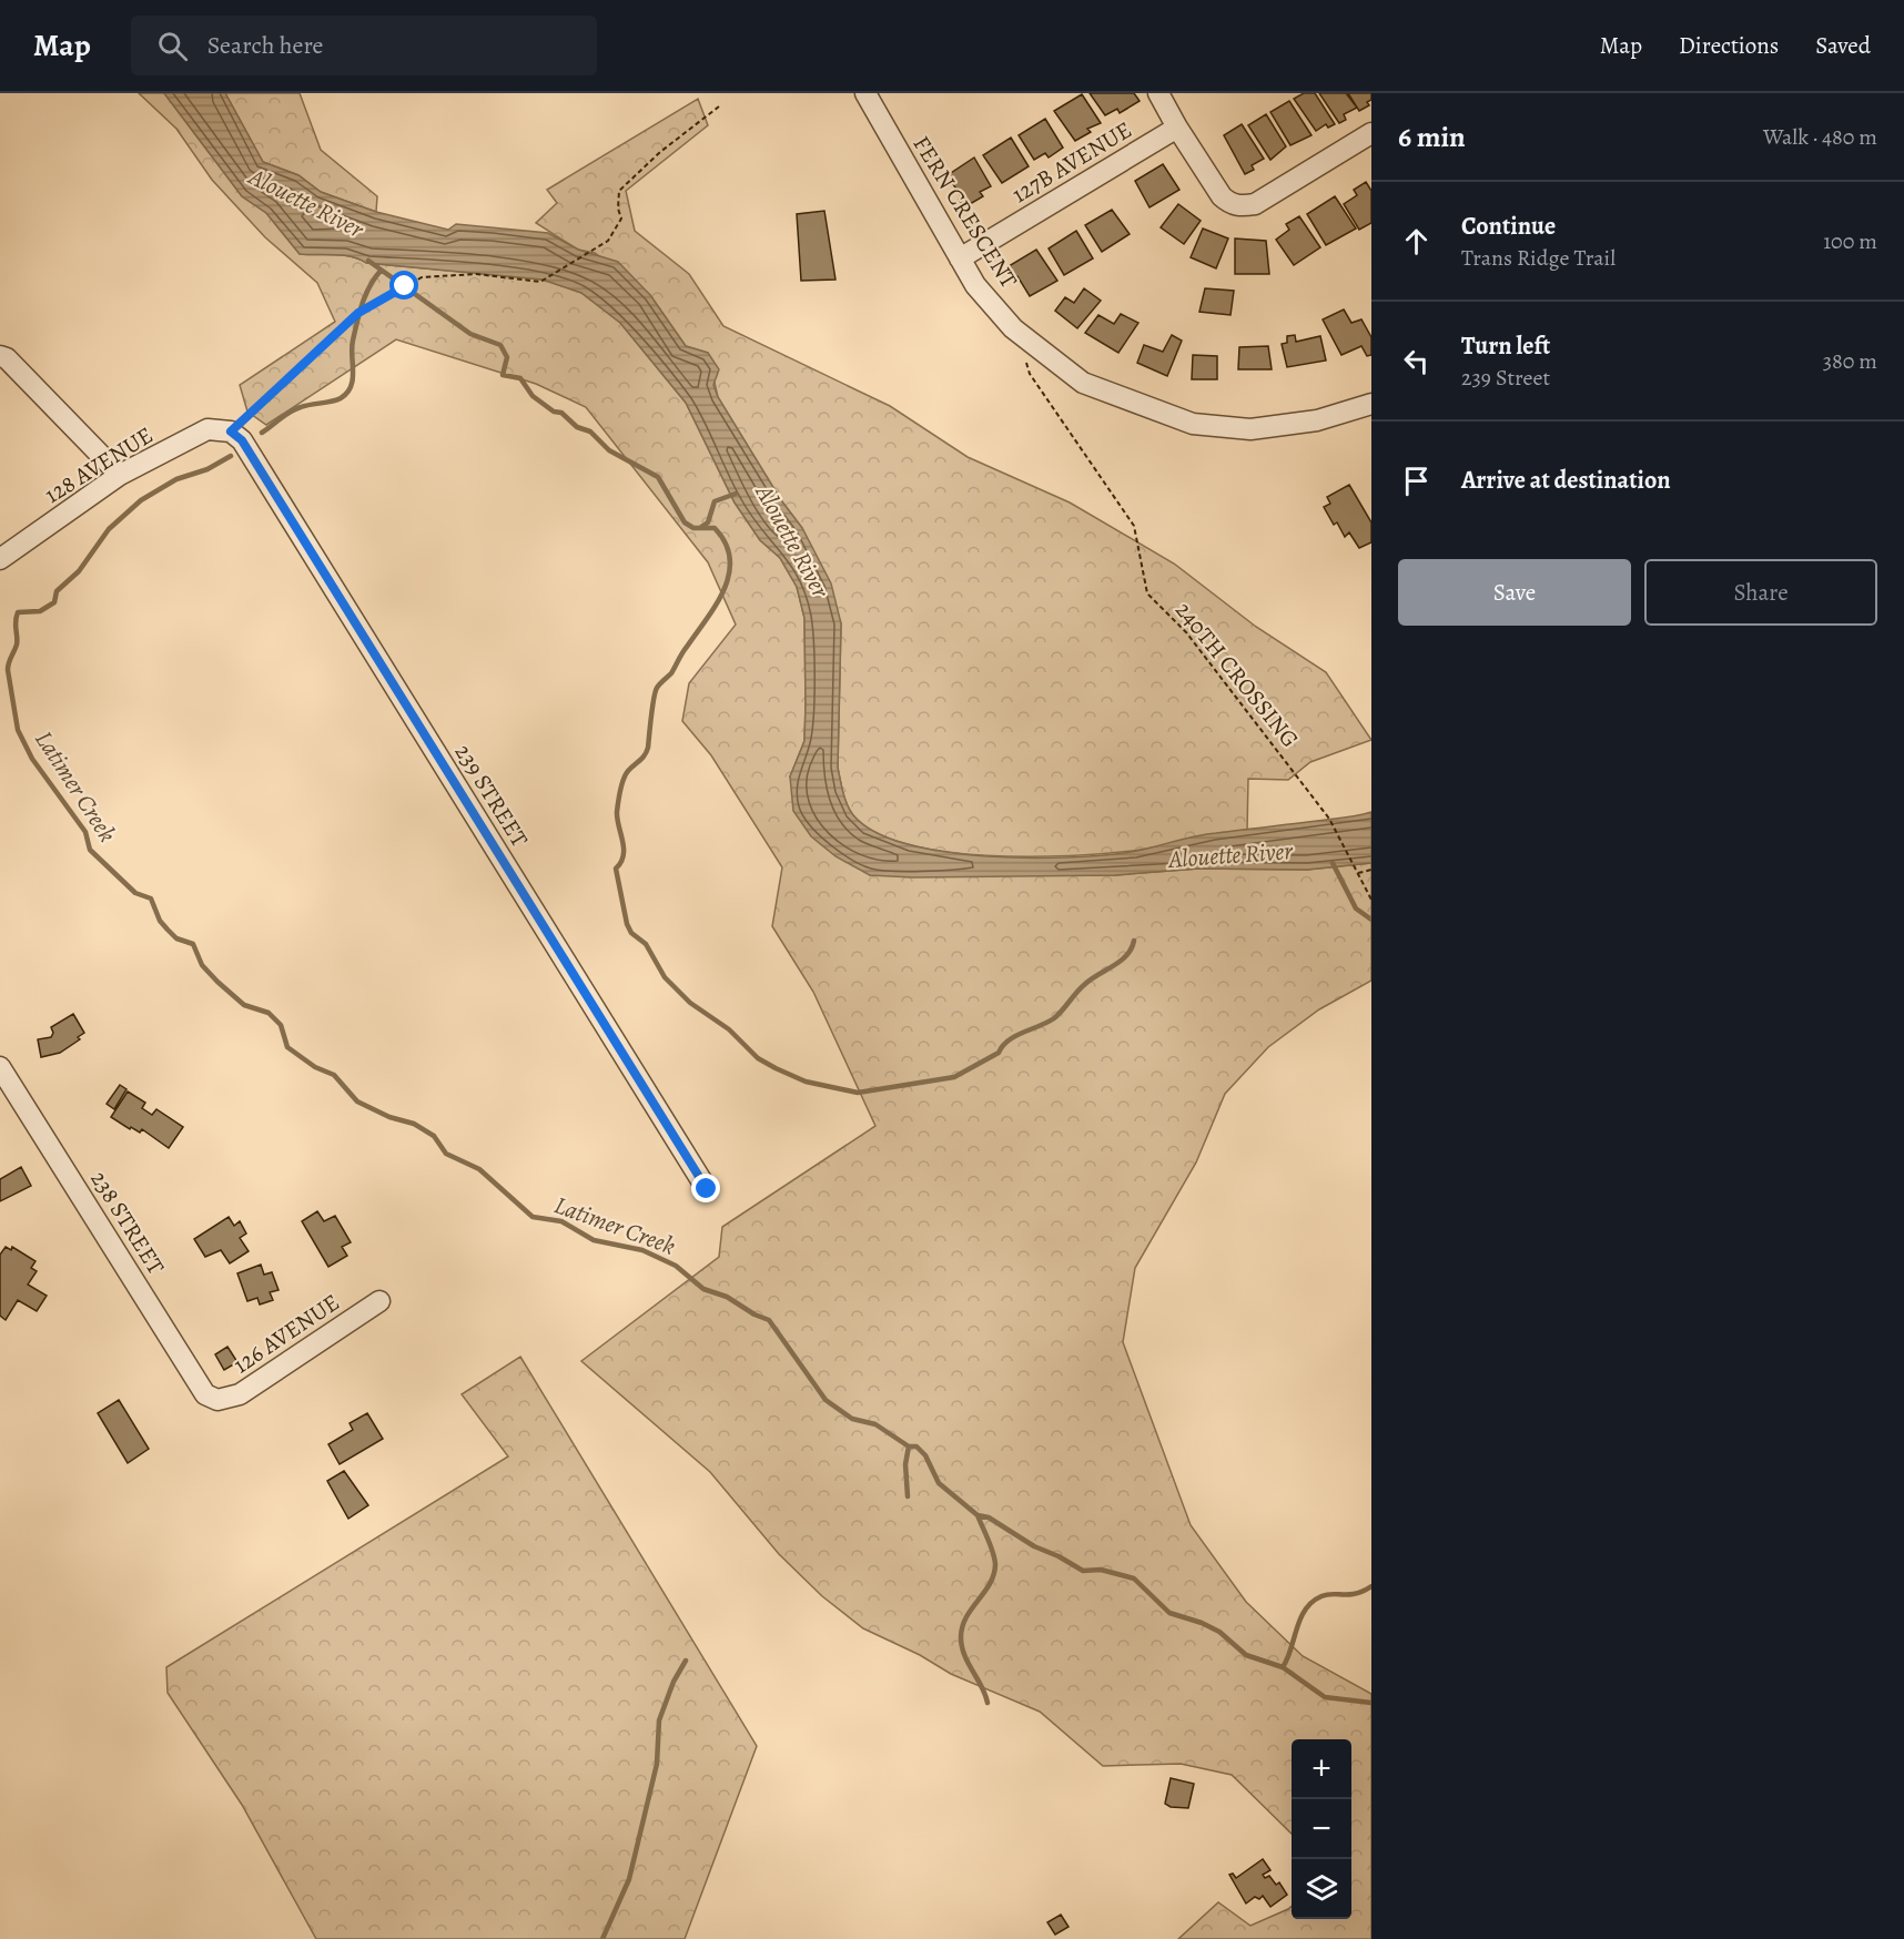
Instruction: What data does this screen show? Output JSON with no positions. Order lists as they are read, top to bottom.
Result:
{
  "streets": {
    "street": [
      "127B AVENUE",
      "FERN CRESCENT",
      "128 AVENUE",
      "239 STREET",
      "238 STREET",
      "126 AVENUE"
    ],
    "path": ["240TH CROSSING"]
  },
  "crossings": [
    ["127B AVENUE", "FERN CRESCENT"],
    ["128 AVENUE", "239 STREET"],
    ["238 STREET", "126 AVENUE"]
  ],
  "water": ["Alouette River", "Latimer Creek"],
  "page": {
    "header": "Map",
    "search": "Search here",
    "nav": ["Map", "Directions", "Saved"],
    "heading": ["6 min", "Walk · 480 m"],
    "list": [
      ["Continue", "Trans Ridge Trail", "100 m"],
      ["Turn left", "239 Street", "380 m"],
      "Arrive at destination"
    ],
    "buttons": ["Save", "Share"],
    "map_buttons": ["+", "−"]
  }
}
